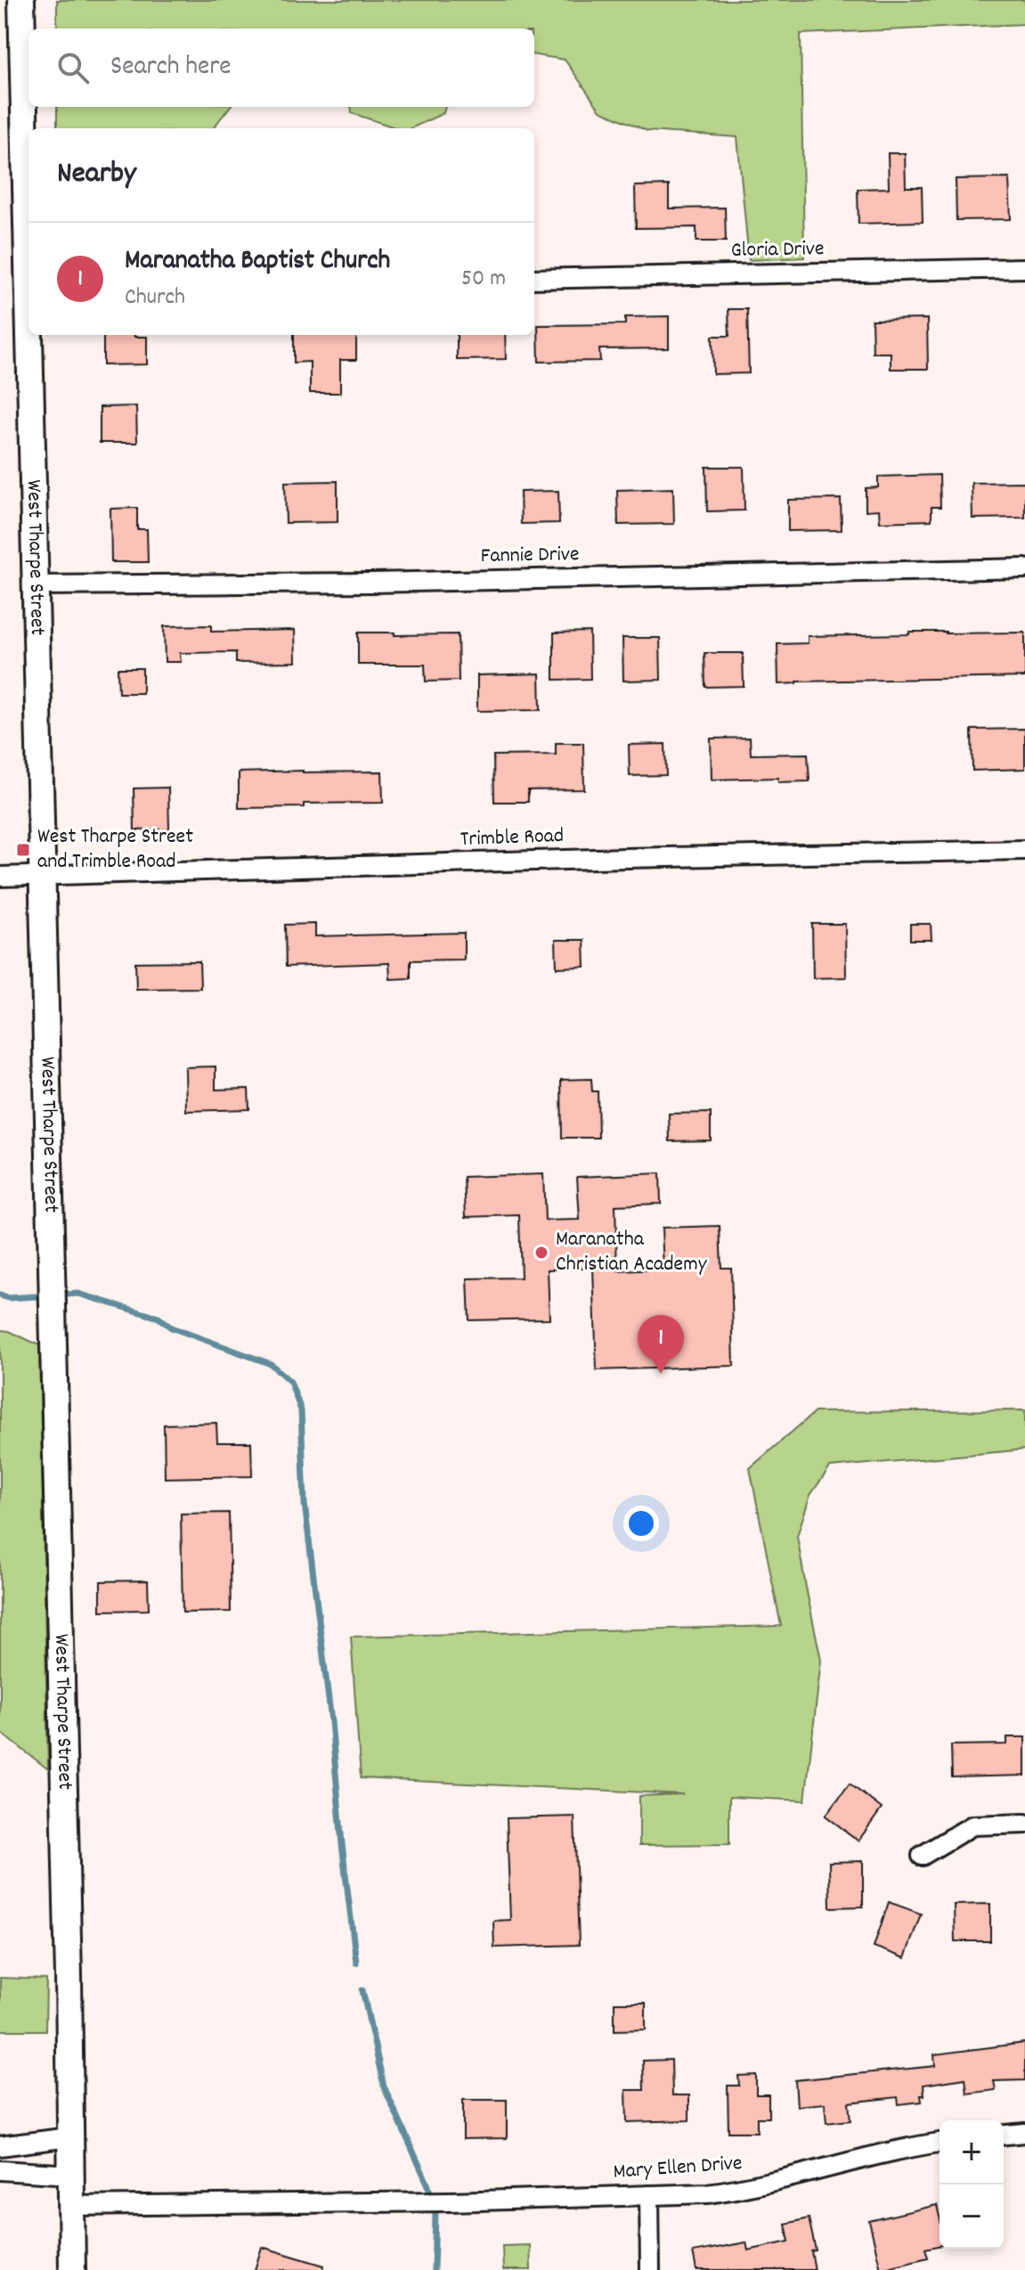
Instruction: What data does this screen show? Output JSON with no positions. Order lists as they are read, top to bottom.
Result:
{
  "streets": {
    "main road": ["West Tharpe Street"],
    "street": [
      "Gloria Drive",
      "Fannie Drive",
      "Trimble Road",
      "Mary Ellen Drive"
    ]
  },
  "crossings": [
    ["Fannie Drive", "West Tharpe Street"],
    ["West Tharpe Street", "Trimble Road"],
    ["West Tharpe Street", "Mary Ellen Drive"]
  ],
  "places": {
    "transit": ["West Tharpe Street and Trimble Road"],
    "other": ["Maranatha Christian Academy"]
  },
  "page": {
    "search": "Search here",
    "heading": "Nearby",
    "list": [
      {
        "mark": "1",
        "name": "Maranatha Baptist Church",
        "note": "Church",
        "value": "50 m"
      }
    ],
    "pins": "1",
    "map_buttons": ["+", "−"]
  }
}
